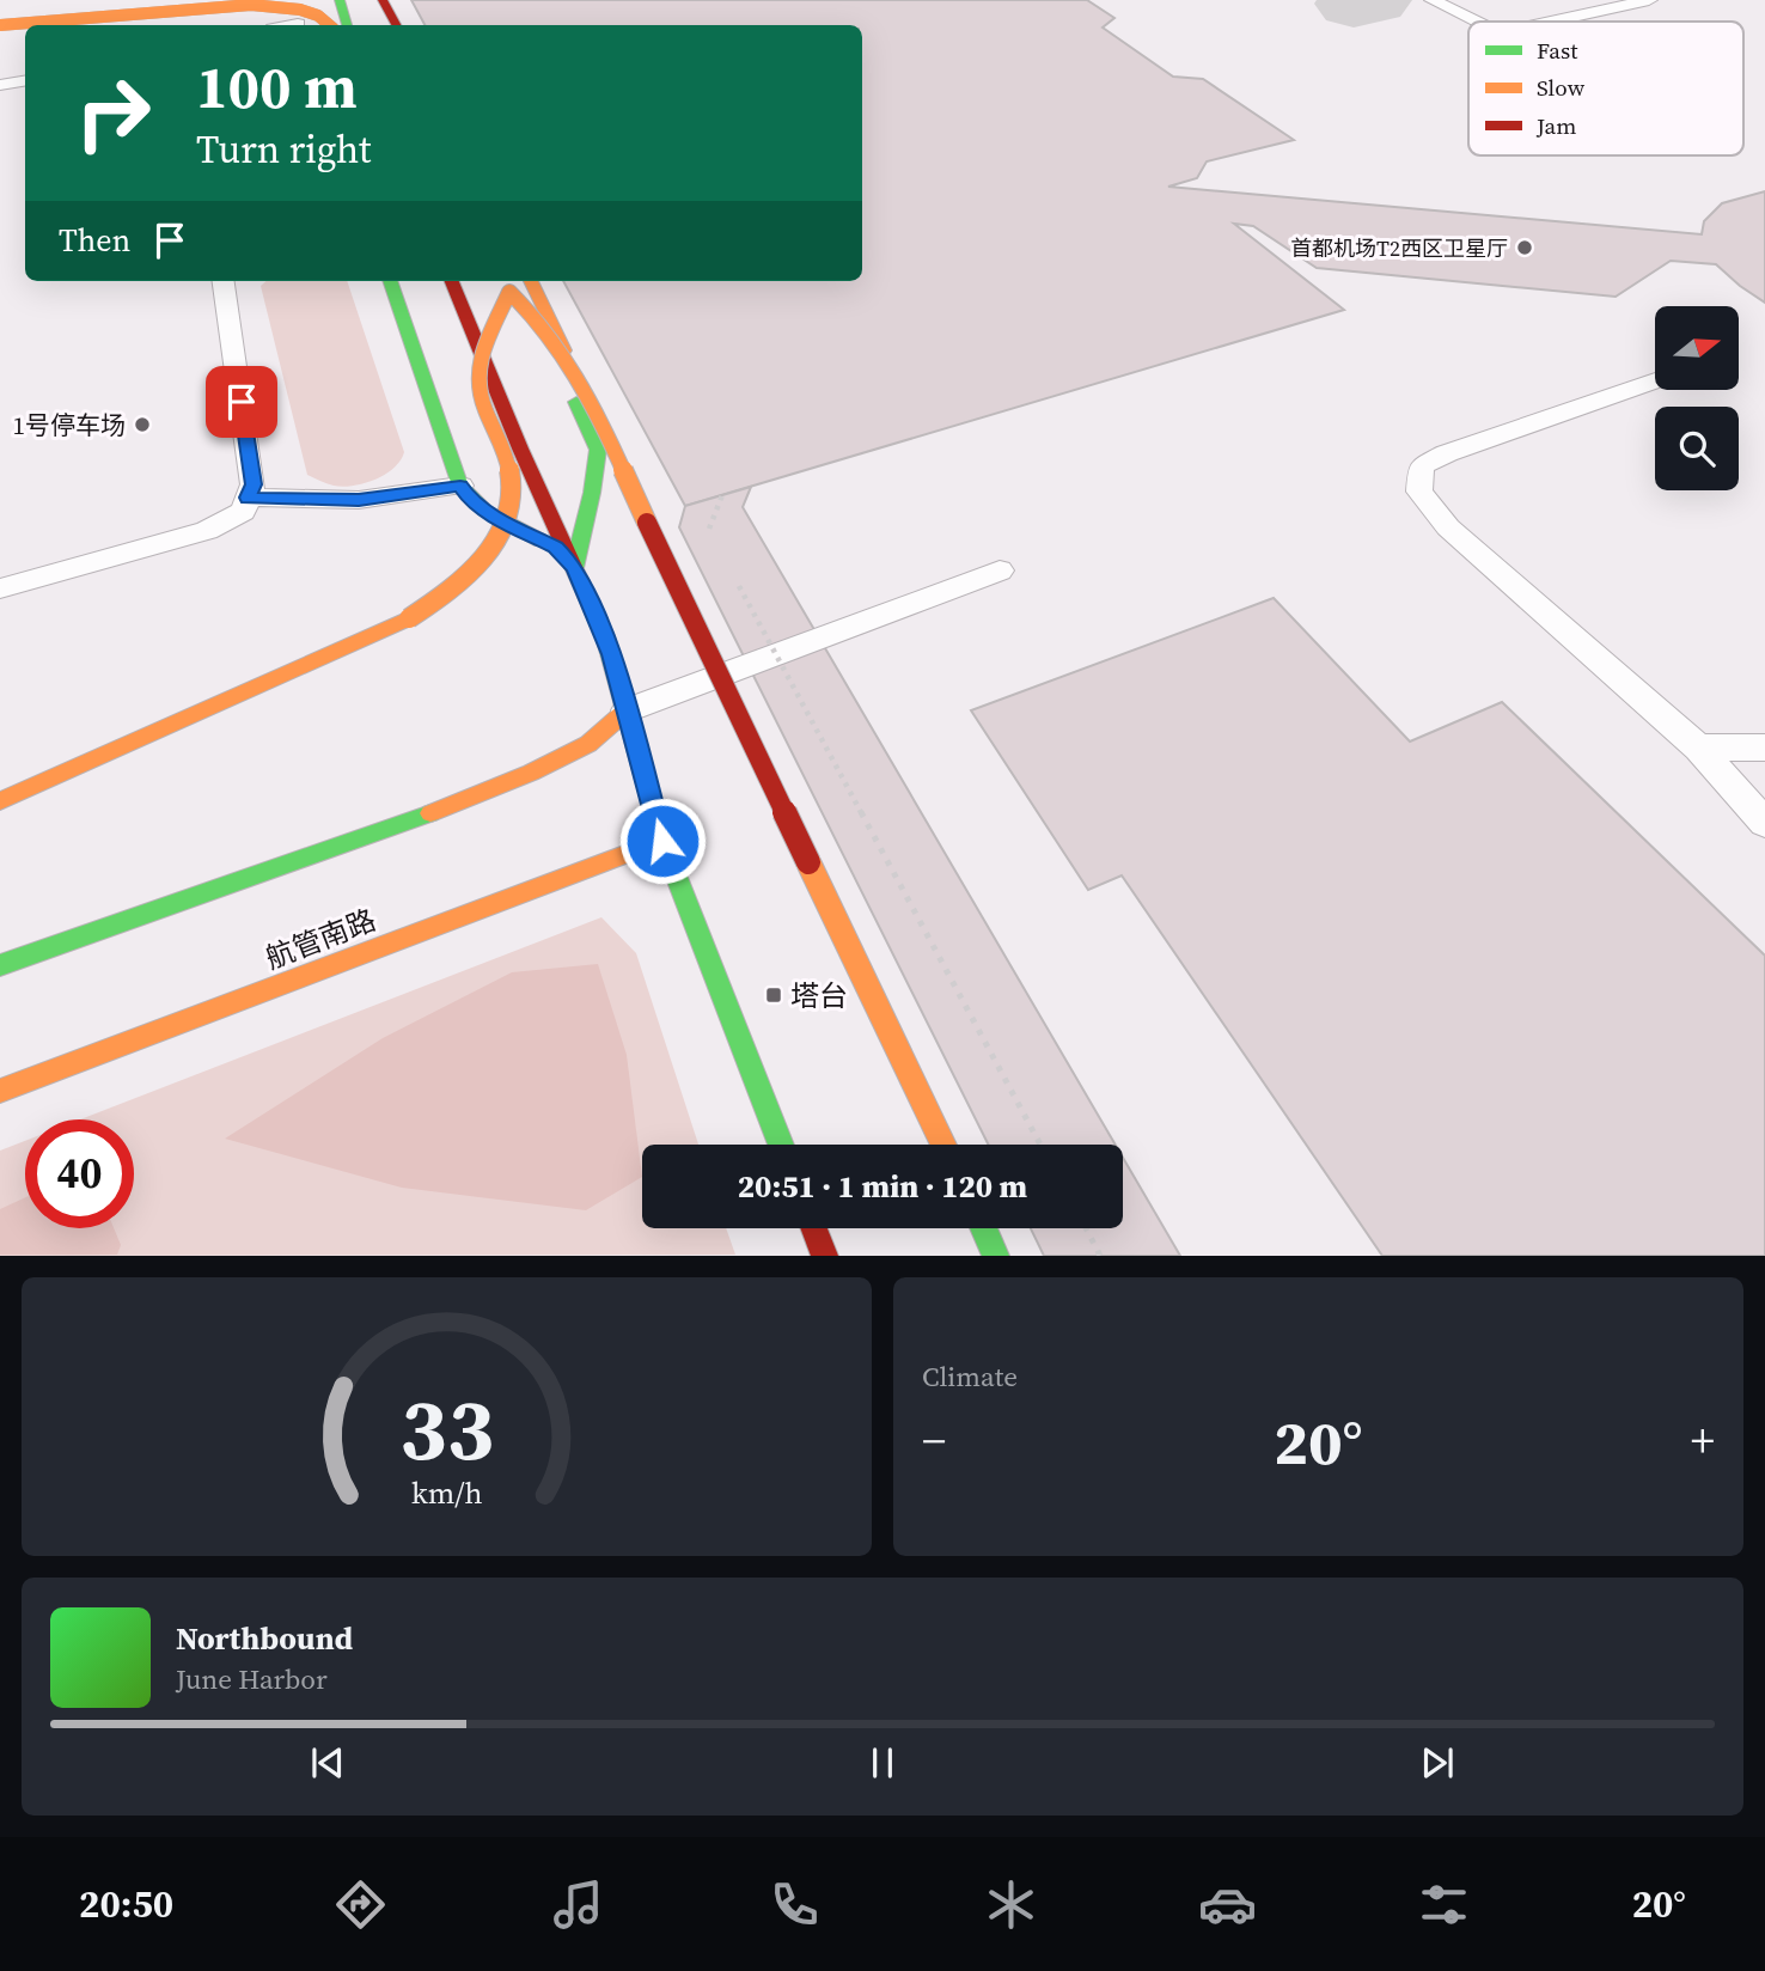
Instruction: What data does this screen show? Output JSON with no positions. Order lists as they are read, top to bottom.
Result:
{
  "streets": {
    "street": ["航管南路"]
  },
  "places": {
    "other": ["首都机场T2西区卫星厅", "1号停车场"],
    "transit": ["塔台"]
  },
  "legend": ["Fast", "Slow", "Jam"],
  "north": "right",
  "page": {
    "turn": ["100 m", "Turn right"],
    "then": "Then",
    "limit": "40",
    "trip": "20:51 · 1 min · 120 m",
    "tile": "Climate",
    "heat": ["−", "20°", "+"],
    "song": ["Northbound", "June Harbor"],
    "tabs": ["20:50", "20°"],
    "gauge": ["33", "km/h"]
  }
}
